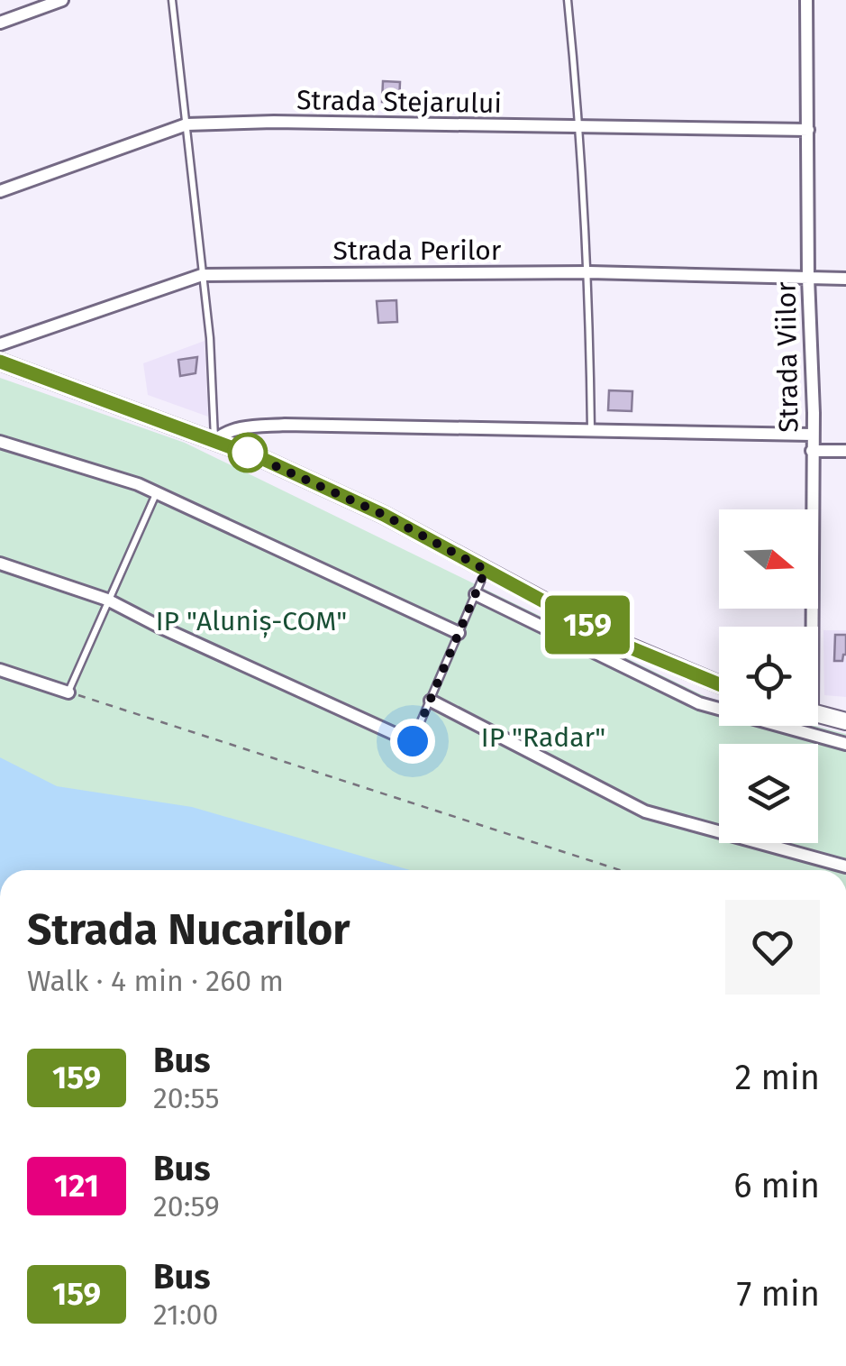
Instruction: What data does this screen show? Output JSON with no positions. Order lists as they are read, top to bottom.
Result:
{
  "streets": {
    "street": ["Strada Stejarului", "Strada Perilor", "Strada Viilor"]
  },
  "crossings": [
    ["Strada Stejarului", "Strada Viilor"],
    ["Strada Perilor", "Strada Viilor"]
  ],
  "parks": ["IP \"Aluniș-COM\"", "IP \"Radar\""],
  "lines": ["bus line 159"],
  "north": "right",
  "page": {
    "on_map": "159",
    "heading": ["Strada Nucarilor", "Walk · 4 min · 260 m"],
    "list": [
      {
        "mark": "159",
        "name": "Bus",
        "note": "20:55",
        "value": "2 min"
      },
      {
        "mark": "121",
        "name": "Bus",
        "note": "20:59",
        "value": "6 min"
      },
      {
        "mark": "159",
        "name": "Bus",
        "note": "21:00",
        "value": "7 min"
      }
    ]
  }
}
